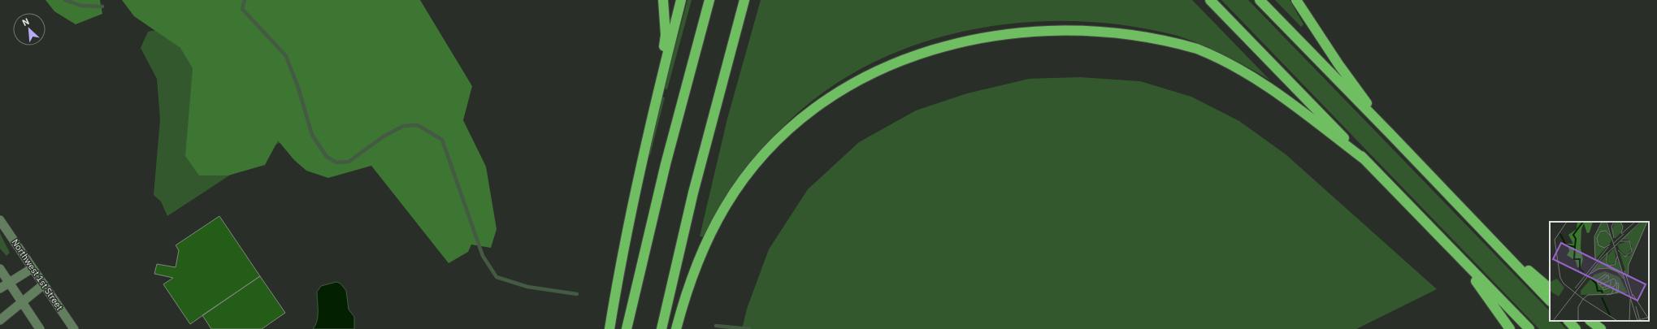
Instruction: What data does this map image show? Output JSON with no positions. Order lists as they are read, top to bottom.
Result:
{
  "streets": {
    "main road": ["Northwest 1st Street"]
  },
  "north": "top left"
}
